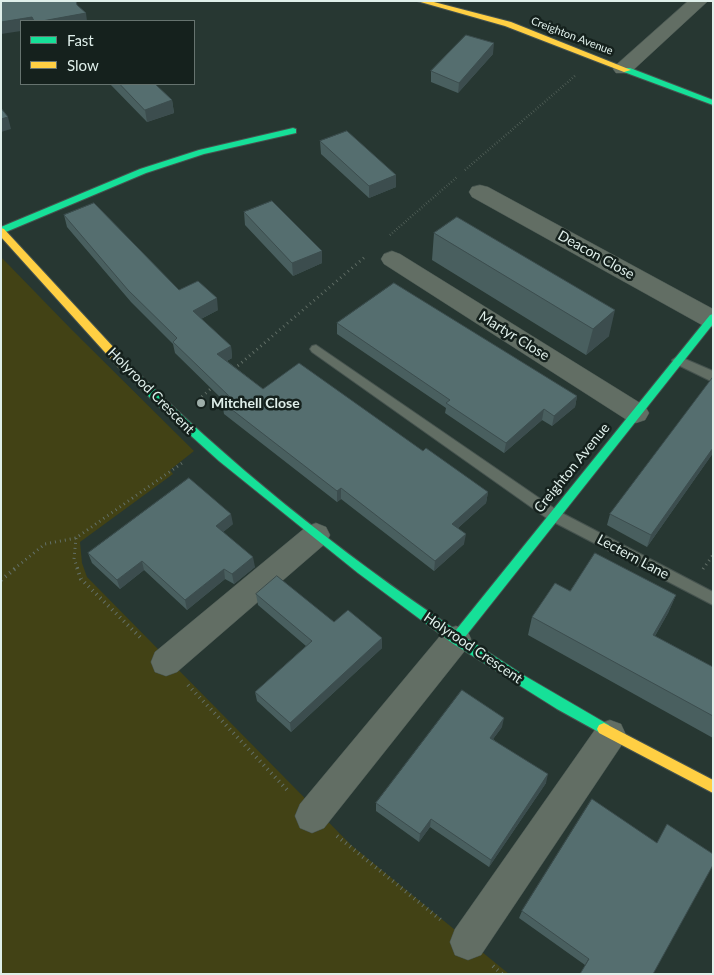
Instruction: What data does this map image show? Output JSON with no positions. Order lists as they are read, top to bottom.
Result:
{
  "streets": {
    "street": [
      "Creighton Avenue",
      "Deacon Close",
      "Martyr Close",
      "Holyrood Crescent"
    ],
    "lane": ["Lectern Lane"]
  },
  "crossings": [
    ["Creighton Avenue", "Deacon Close"],
    ["Creighton Avenue", "Martyr Close"],
    ["Creighton Avenue", "Holyrood Crescent"],
    ["Creighton Avenue", "Lectern Lane"]
  ],
  "places": ["Mitchell Close"],
  "legend": ["Fast", "Slow"]
}
